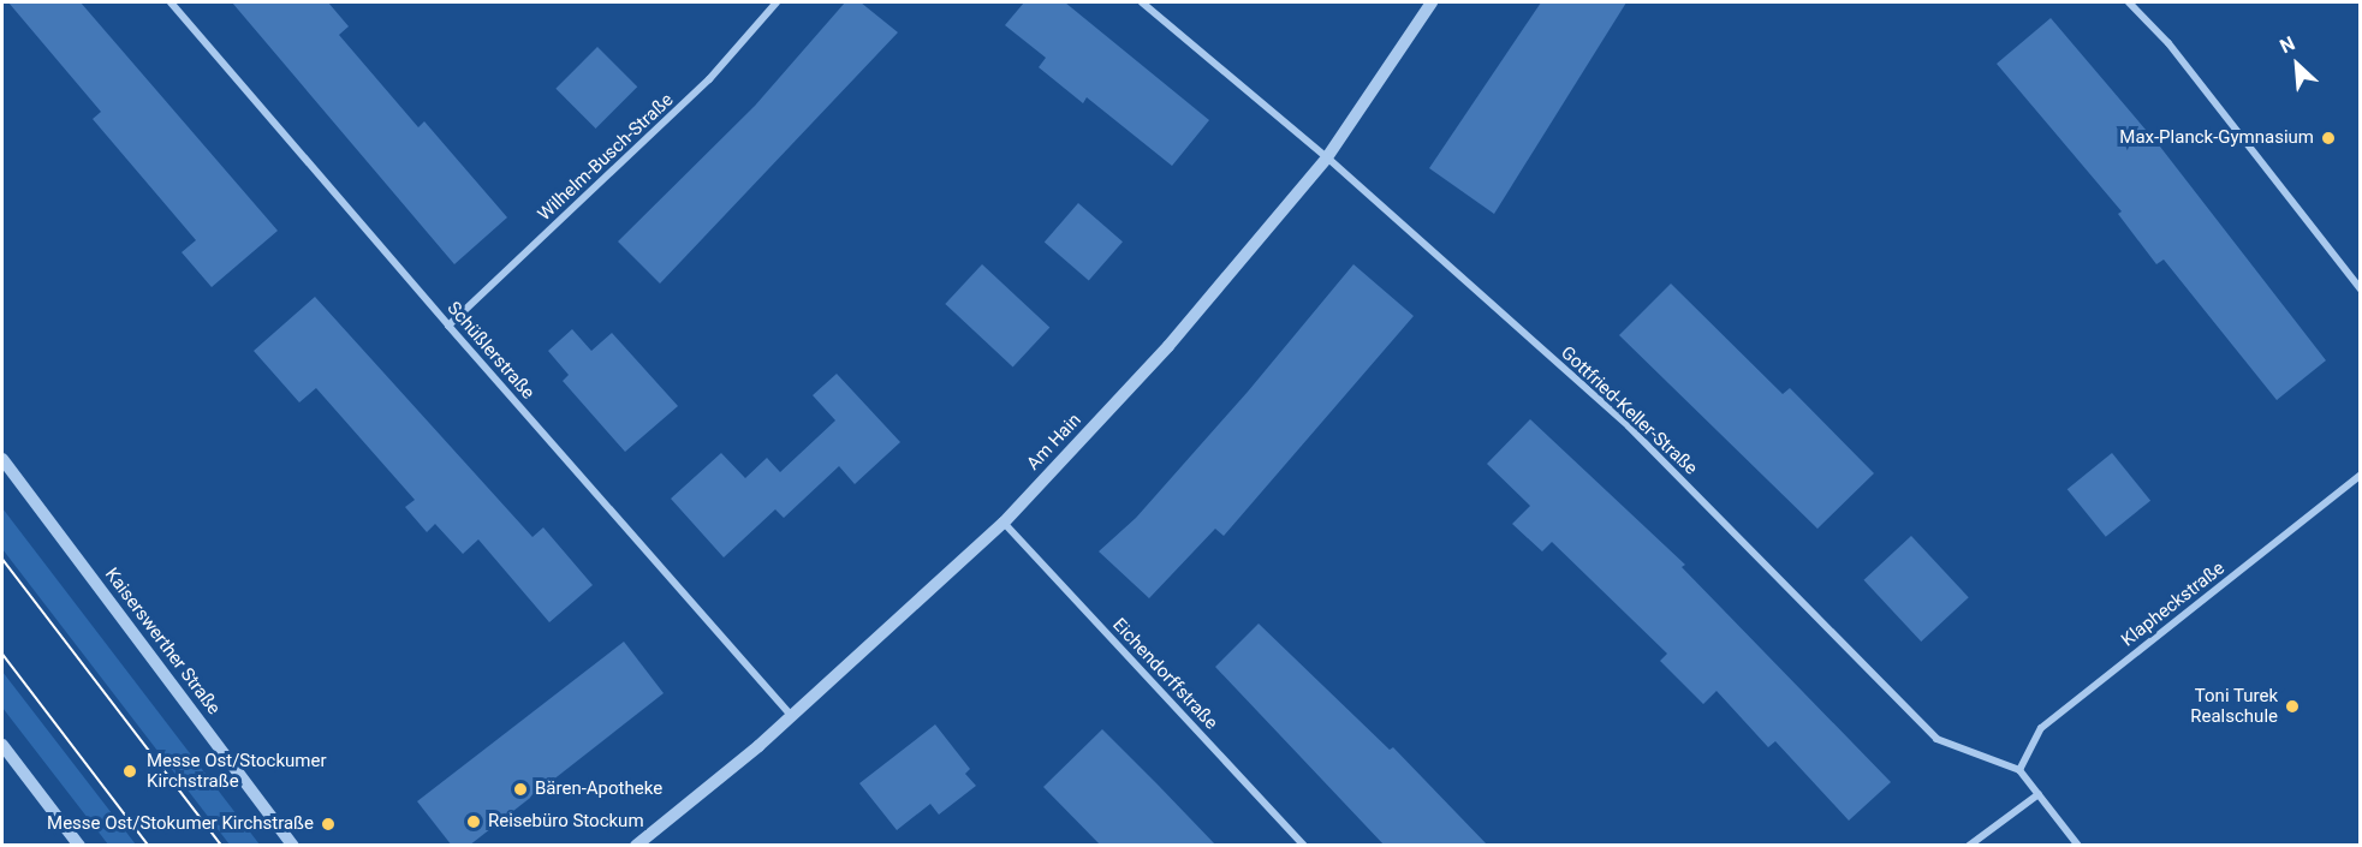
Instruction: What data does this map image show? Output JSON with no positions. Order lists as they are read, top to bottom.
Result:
{
  "streets": {
    "street": [
      "Wilhelm-Busch-Straße",
      "Schüßlerstraße",
      "Gottfried-Keller-Straße",
      "Am Hain",
      "Klapheckstraße",
      "Kaiserswerther Straße",
      "Eichendorffstraße"
    ]
  },
  "crossings": [
    ["Wilhelm-Busch-Straße", "Schüßlerstraße"],
    ["Schüßlerstraße", "Am Hain"],
    ["Gottfried-Keller-Straße", "Am Hain"],
    ["Gottfried-Keller-Straße", "Klapheckstraße"],
    ["Am Hain", "Eichendorffstraße"]
  ],
  "places": [
    "Max-Planck-Gymnasium",
    "Toni Turek Realschule",
    "Messe Ost/Stockumer Kirchstraße",
    "Bären-Apotheke",
    "Reisebüro Stockum",
    "Messe Ost/Stokumer Kirchstraße"
  ],
  "north": "top left"
}
